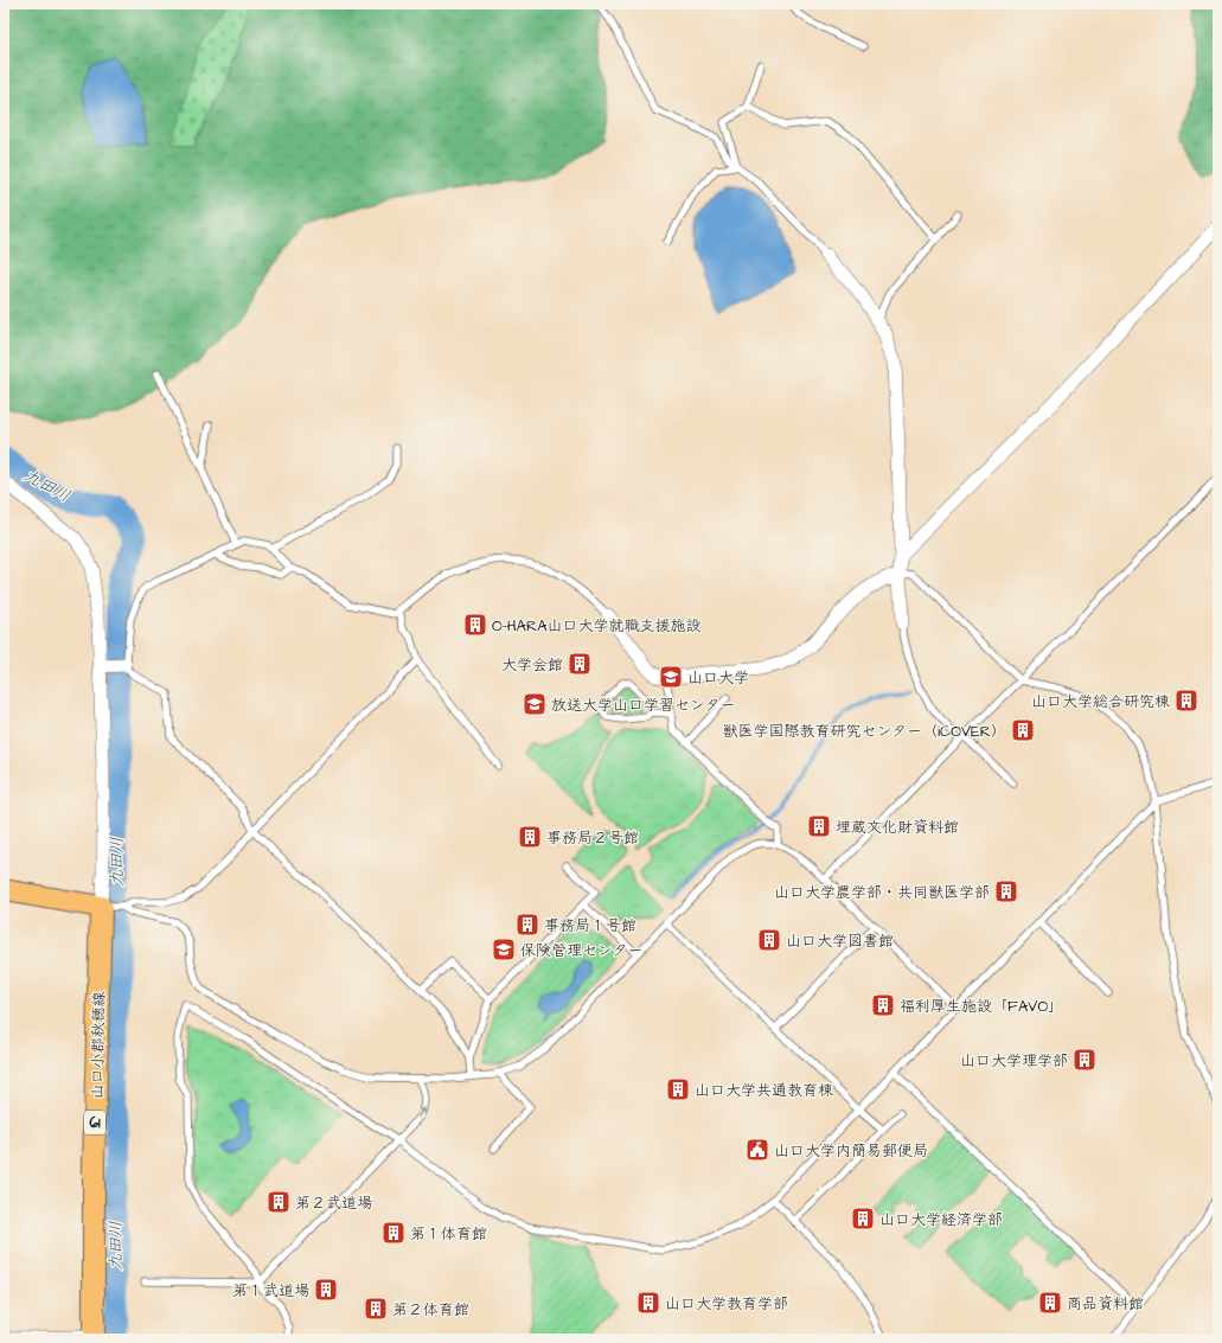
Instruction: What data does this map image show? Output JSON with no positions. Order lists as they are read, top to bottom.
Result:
{
  "streets": {
    "main road": ["山口小郡秋穂線", "61"]
  },
  "water": ["九田川"],
  "places": {
    "building": [
      "O-HARA山口大学就職支援施設",
      "大学会館",
      "山口大学総合研究棟",
      "獣医学国際教育研究センター（iCOVER）",
      "埋蔵文化財資料館",
      "事務局２号館",
      "山口大学農学部・共同獣医学部",
      "事務局１号館",
      "山口大学図書館",
      "福利厚生施設「FAVO」",
      "山口大学理学部",
      "山口大学共通教育棟",
      "第２武道場",
      "山口大学経済学部",
      "第１体育館",
      "第１武道場",
      "山口大学教育学部",
      "商品資料館",
      "第２体育館"
    ],
    "school or university": ["山口大学", "放送大学山口学習センター", "保険管理センター"],
    "public building": ["山口大学内簡易郵便局"]
  }
}
